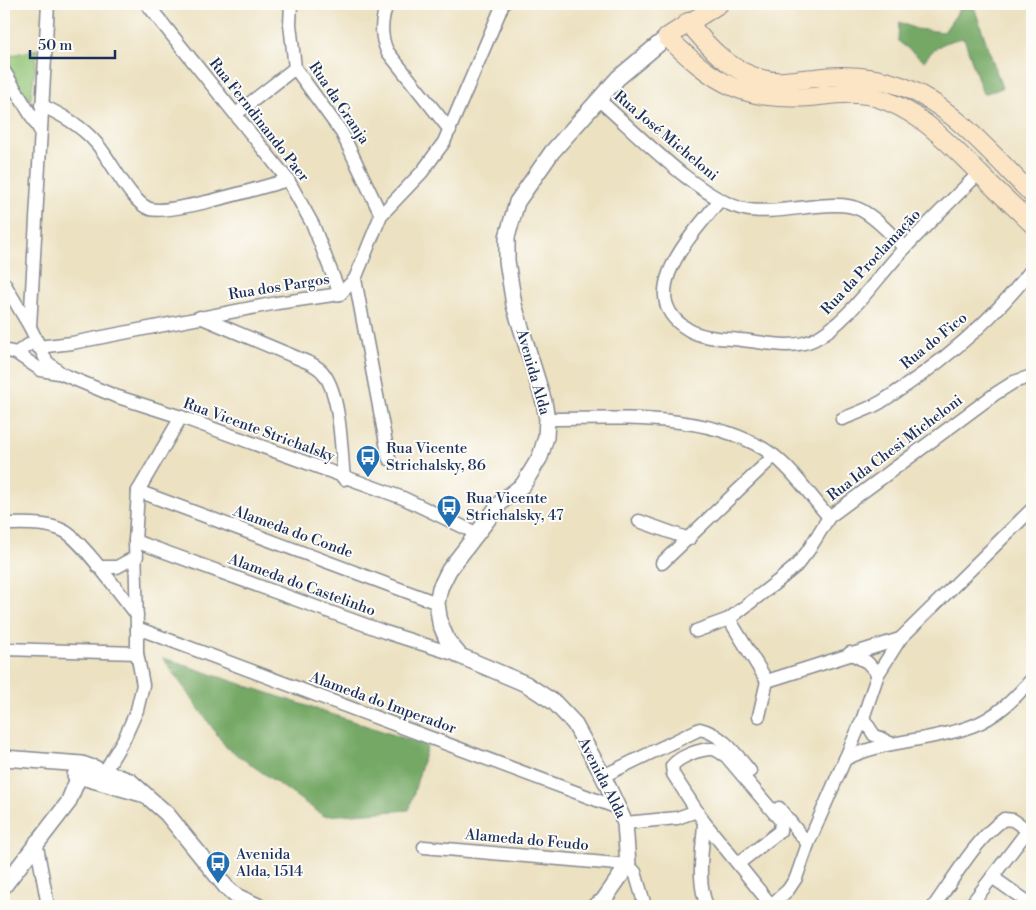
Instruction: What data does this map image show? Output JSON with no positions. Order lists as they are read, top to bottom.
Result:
{
  "streets": {
    "main road": ["Avenida Alda"],
    "street": [
      "Rua da Granja",
      "Rua Ferndinando Paer",
      "Rua José Micheloni",
      "Rua da Proclamação",
      "Rua dos Pargos",
      "Rua do Fico",
      "Rua Vicente Strichalsky",
      "Rua Ida Chesi Micheloni",
      "Alameda do Conde",
      "Alameda do Castelinho",
      "Alameda do Imperador",
      "Alameda do Feudo"
    ]
  },
  "crossings": [
    ["Rua da Granja", "Rua dos Pargos"],
    ["Rua Ferndinando Paer", "Rua dos Pargos"],
    ["Rua José Micheloni", "Rua da Proclamação"],
    ["Rua José Micheloni", "Avenida Alda"],
    ["Rua dos Pargos", "Rua Vicente Strichalsky"],
    ["Avenida Alda", "Rua Vicente Strichalsky"],
    ["Avenida Alda", "Alameda do Conde"],
    ["Avenida Alda", "Alameda do Castelinho"],
    ["Avenida Alda", "Alameda do Imperador"],
    ["Avenida Alda", "Alameda do Feudo"]
  ],
  "places": {
    "bus stop": ["Rua Vicente Strichalsky, 86", "Rua Vicente Strichalsky, 47", "Avenida Alda, 1514"]
  },
  "scale_bar": "50 m"
}
